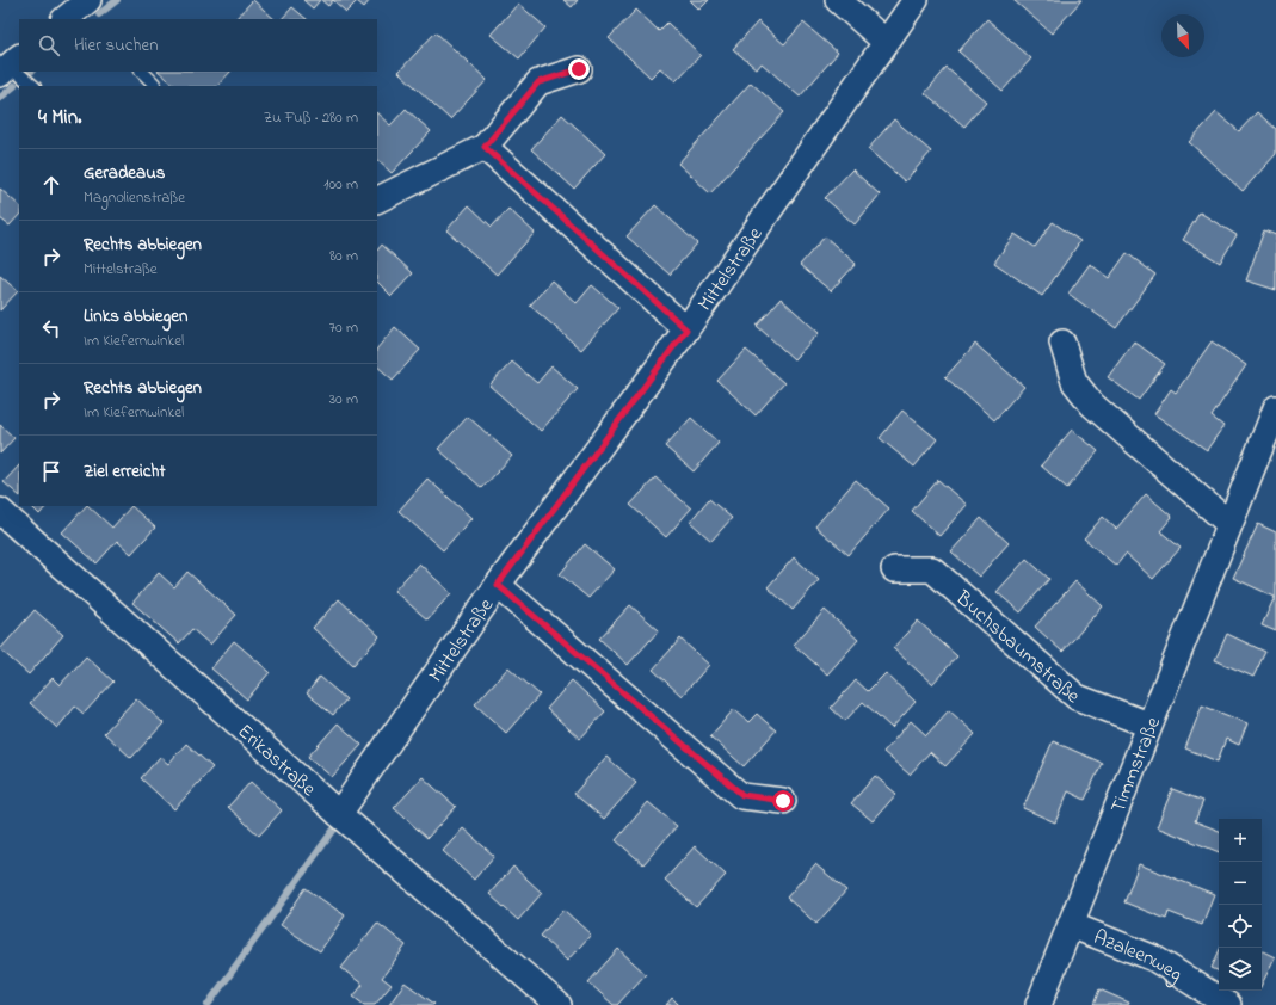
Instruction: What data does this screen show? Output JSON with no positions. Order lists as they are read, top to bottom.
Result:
{
  "streets": {
    "street": [
      "Mittelstraße",
      "Buchsbaumstraße",
      "Erikastraße",
      "Timmstraße",
      "Azaleenweg"
    ]
  },
  "crossings": [
    ["Mittelstraße", "Erikastraße"],
    ["Buchsbaumstraße", "Timmstraße"],
    ["Timmstraße", "Azaleenweg"]
  ],
  "north": "bottom right",
  "page": {
    "search": "Hier suchen",
    "heading": ["4 Min.", "Zu Fuß · 280 m"],
    "list": [
      ["Geradeaus", "Magnolienstraße", "100 m"],
      ["Rechts abbiegen", "Mittelstraße", "80 m"],
      ["Links abbiegen", "Im Kiefernwinkel", "70 m"],
      ["Rechts abbiegen", "Im Kiefernwinkel", "30 m"],
      "Ziel erreicht"
    ],
    "map_buttons": ["+", "−"]
  }
}
